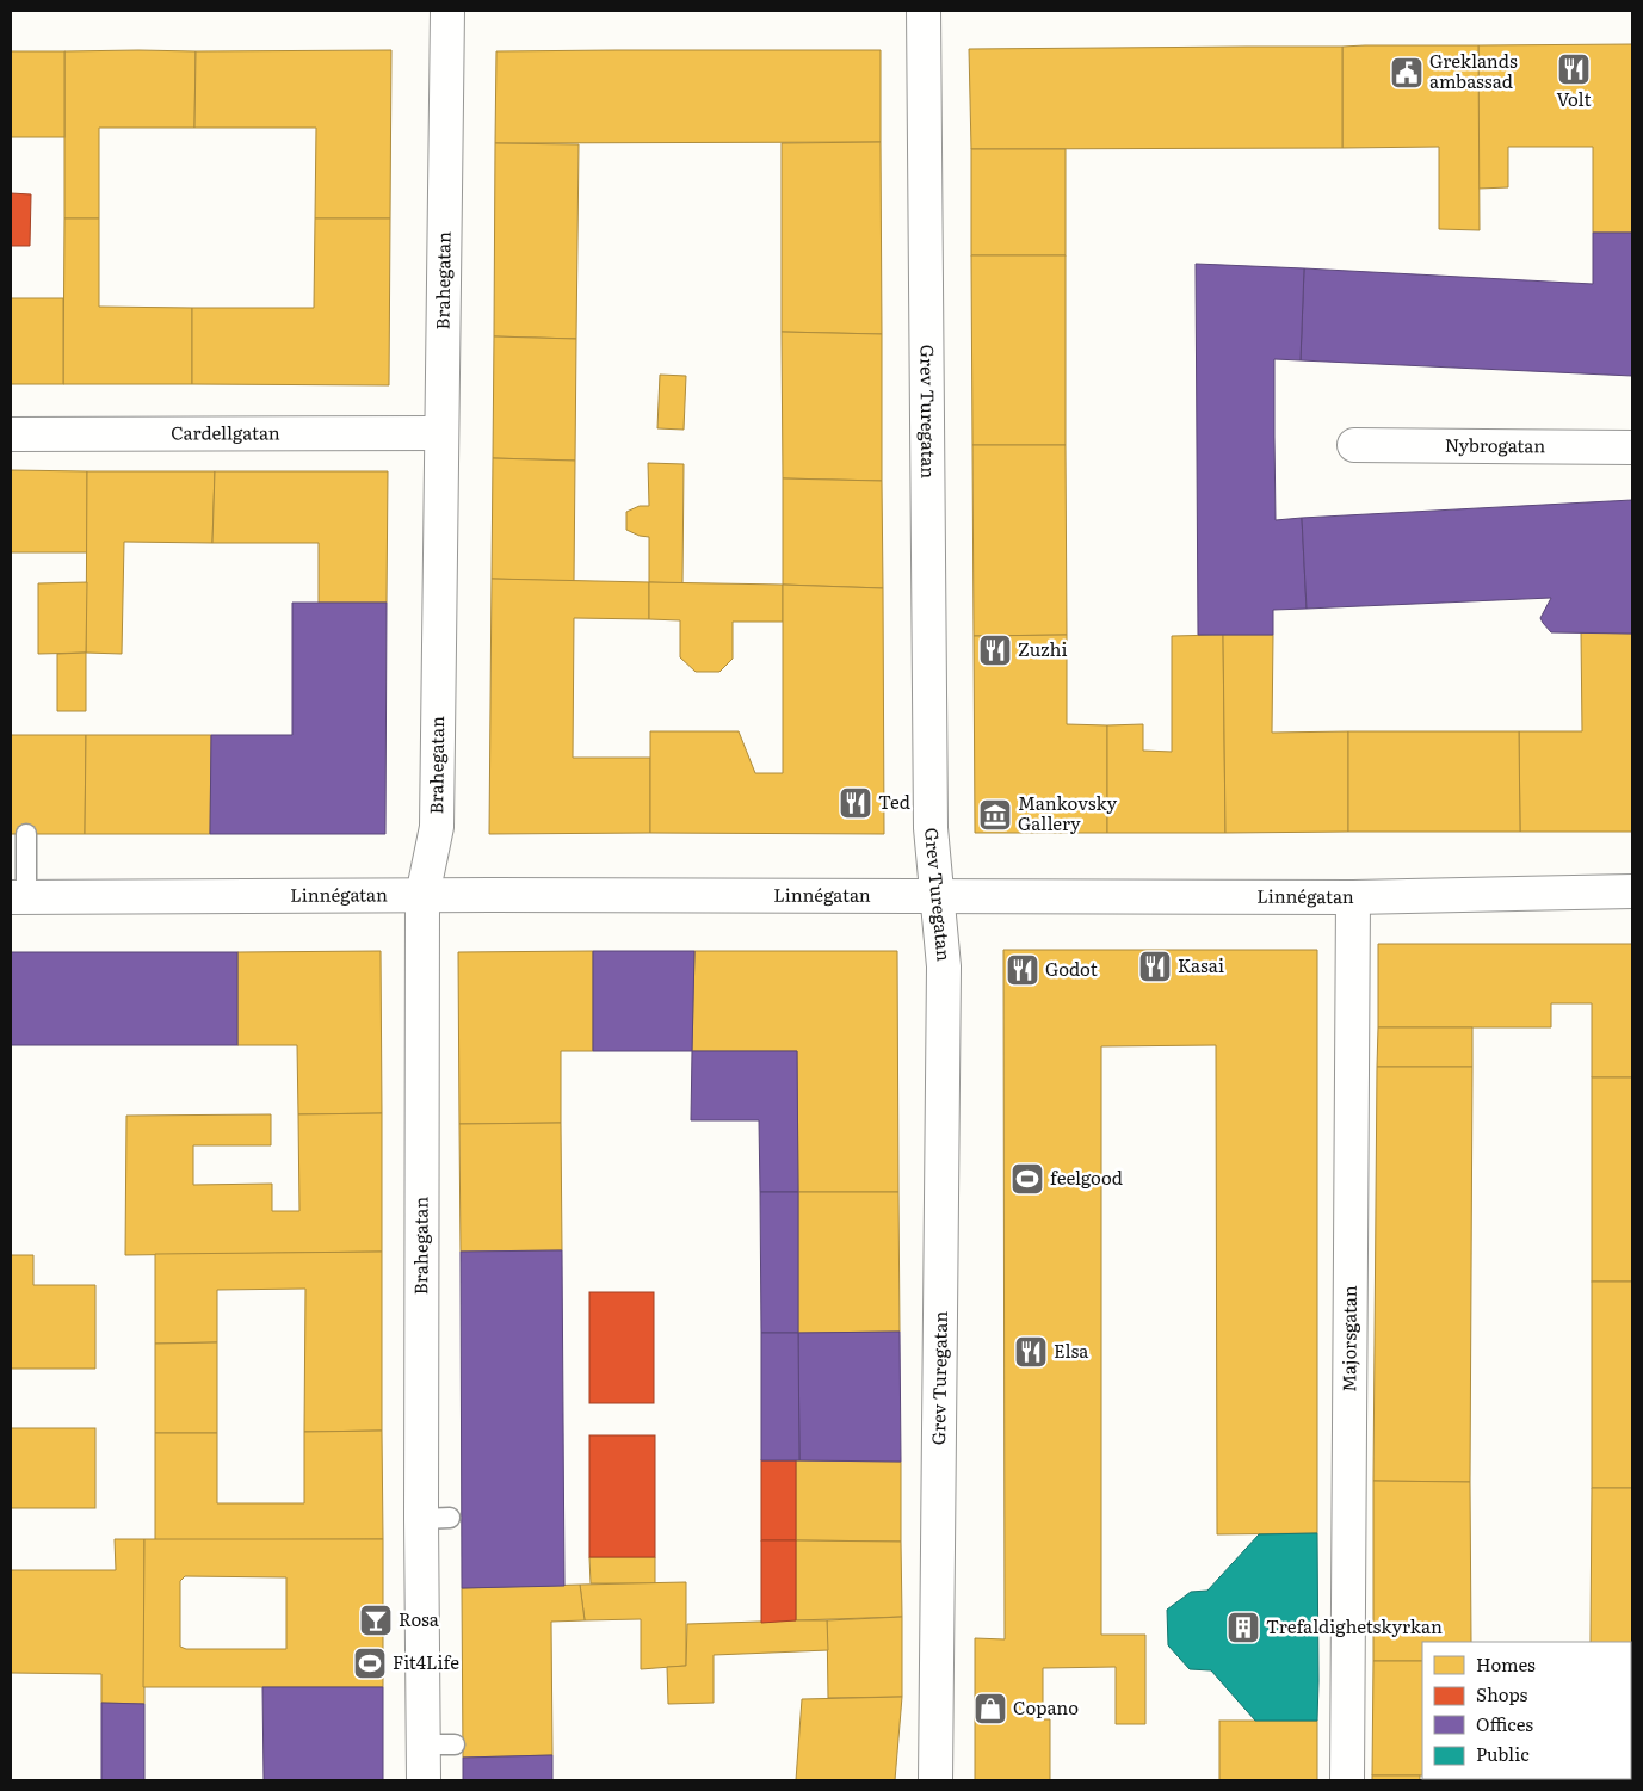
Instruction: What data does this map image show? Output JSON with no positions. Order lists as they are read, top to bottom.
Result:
{
  "streets": {
    "street": [
      "Brahegatan",
      "Grev Turegatan",
      "Cardellgatan",
      "Nybrogatan",
      "Linnégatan",
      "Majorsgatan"
    ]
  },
  "crossings": [
    ["Brahegatan", "Cardellgatan"],
    ["Brahegatan", "Linnégatan"],
    ["Grev Turegatan", "Linnégatan"],
    ["Linnégatan", "Majorsgatan"]
  ],
  "places": {
    "restaurant": [
      "Volt",
      "Zuzhi",
      "Ted",
      "Kasai",
      "Godot",
      "Elsa"
    ],
    "public building": ["Greklands ambassad"],
    "museum": ["Mankovsky Gallery"],
    "sports": ["feelgood", "Fit4Life"],
    "bar": ["Rosa"],
    "building": ["Trefaldighetskyrkan"],
    "shop": ["Copano"]
  },
  "legend": [
    "Homes",
    "Shops",
    "Offices",
    "Public"
  ]
}
